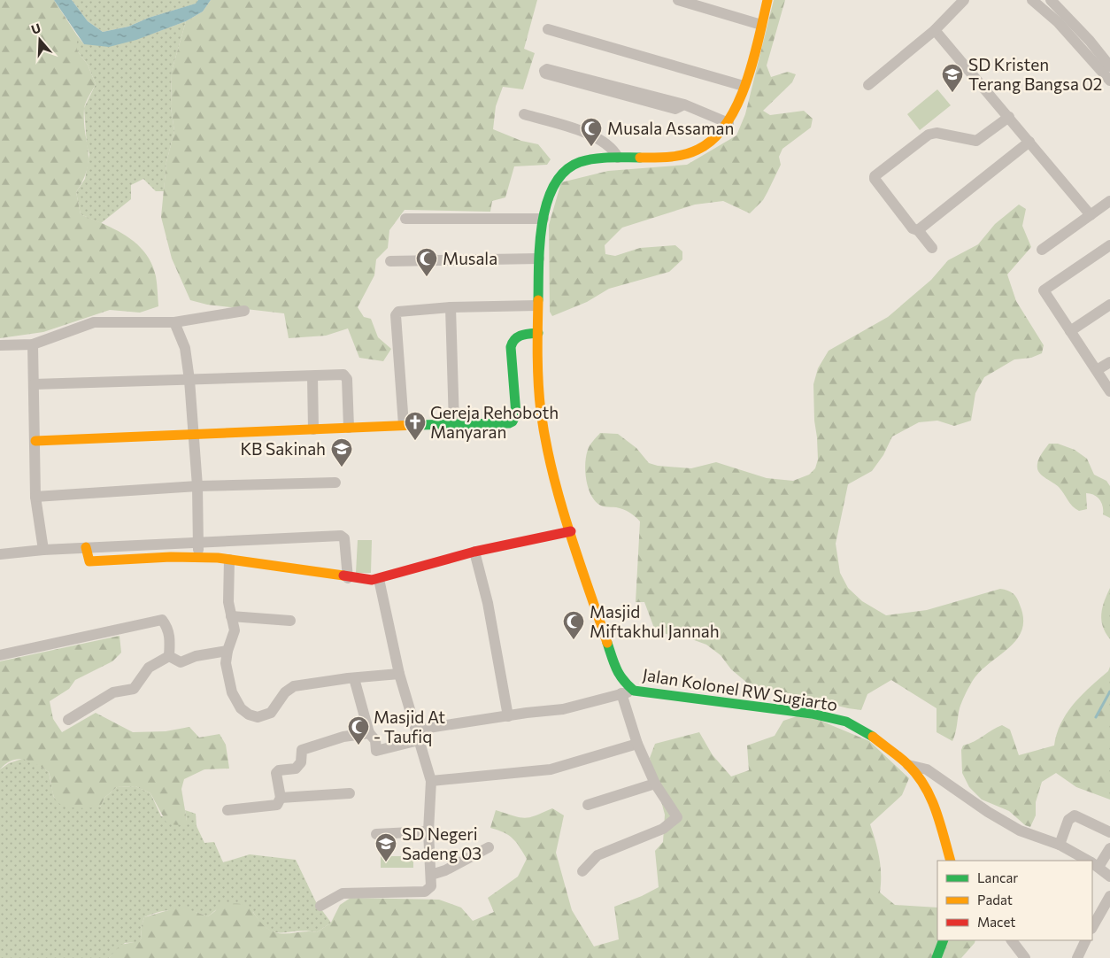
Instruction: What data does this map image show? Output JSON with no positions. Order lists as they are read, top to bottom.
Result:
{
  "streets": {
    "main road": ["Jalan Kolonel RW Sugiarto"]
  },
  "places": {
    "school or university": ["SD Kristen Terang Bangsa 02", "KB Sakinah", "SD Negeri Sadeng 03"],
    "mosque": [
      "Musala Assaman",
      "Musala",
      "Masjid Miftakhul Jannah",
      "Masjid At - Taufiq"
    ],
    "church": ["Gereja Rehoboth Manyaran"]
  },
  "legend": ["Lancar", "Padat", "Macet"],
  "north": "top"
}
